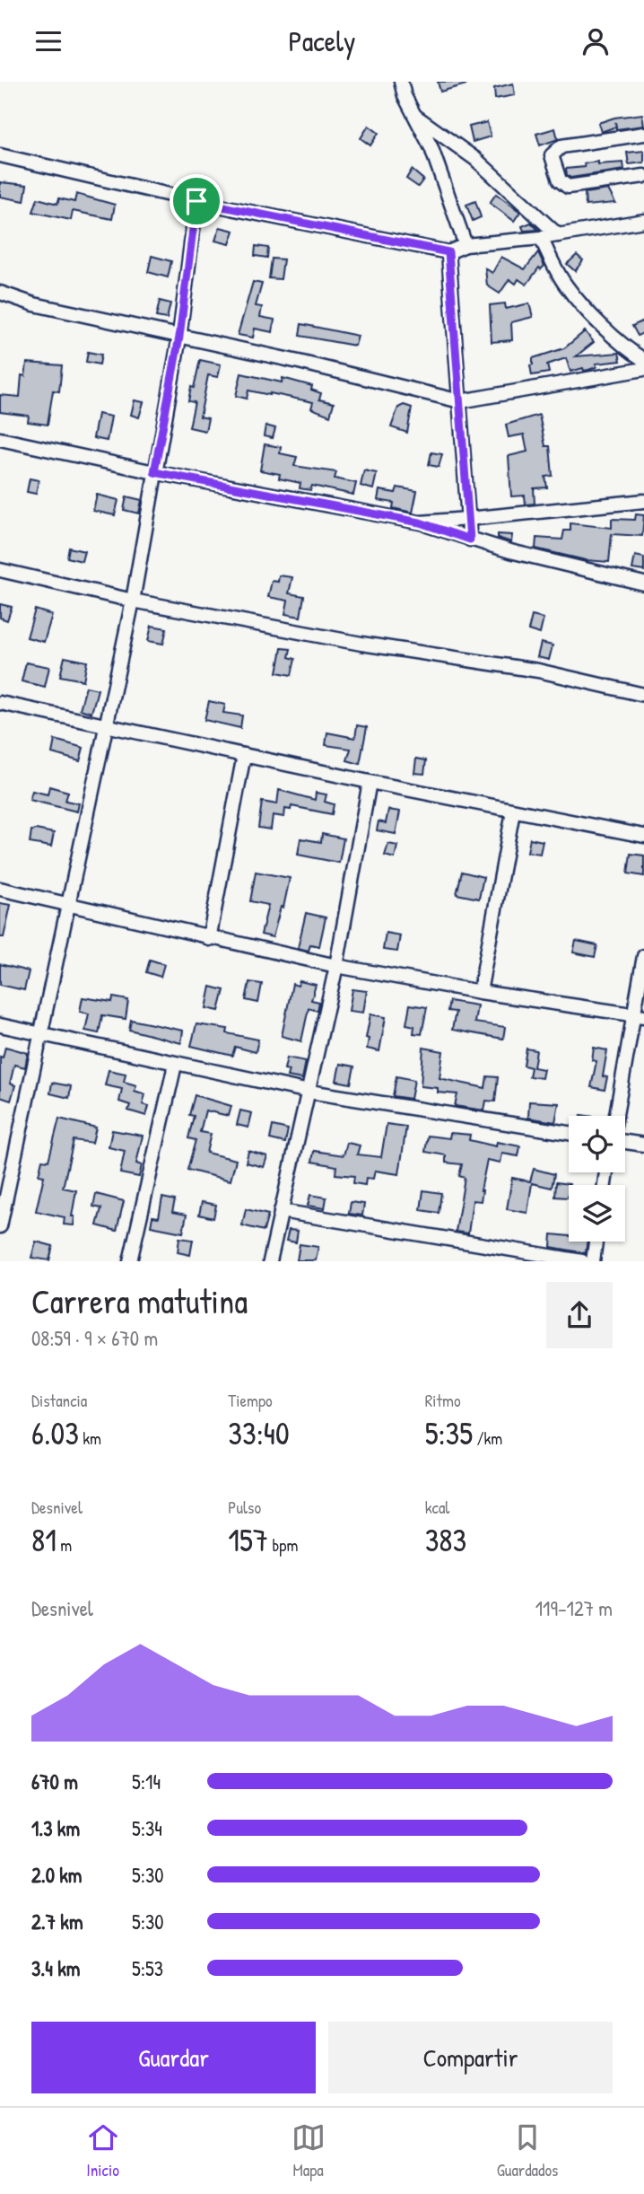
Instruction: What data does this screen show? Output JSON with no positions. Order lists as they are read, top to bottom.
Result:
{
  "page": {
    "header": "Pacely",
    "heading": ["Carrera matutina", "08:59 · 9 × 670 m"],
    "stats": [
      ["Distancia", "6.03 km"],
      ["Tiempo", "33:40"],
      ["Ritmo", "5:35 /km"],
      ["Desnivel", "81 m"],
      ["Pulso", "157 bpm"],
      ["kcal", "383"]
    ],
    "chart": ["Desnivel", "119–127 m"],
    "list": [
      {
        "name": "670 m",
        "note": "5:14"
      },
      {
        "name": "1.3 km",
        "note": "5:34"
      },
      {
        "name": "2.0 km",
        "note": "5:30"
      },
      {
        "name": "2.7 km",
        "note": "5:30"
      },
      {
        "name": "3.4 km",
        "note": "5:53"
      }
    ],
    "buttons": ["Guardar", "Compartir"],
    "tabs": ["Inicio", "Mapa", "Guardados"]
  }
}
